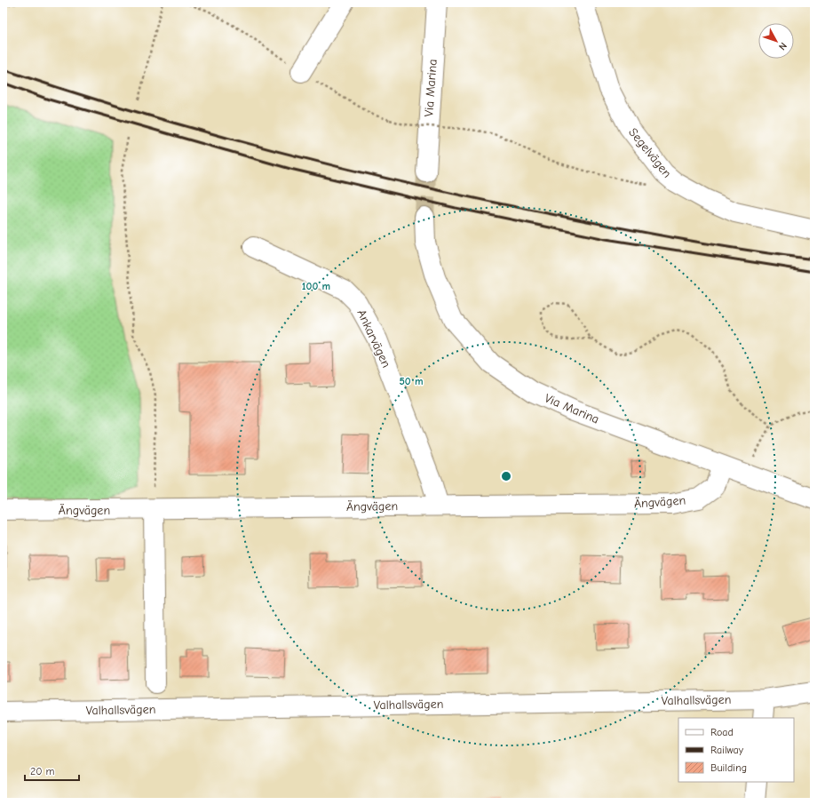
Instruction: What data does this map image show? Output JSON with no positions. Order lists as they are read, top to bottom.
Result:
{
  "streets": {
    "street": [
      "Via Marina",
      "Segelvägen",
      "Ankarvägen",
      "Ängvägen",
      "Valhallsvägen"
    ]
  },
  "crossings": [
    ["Via Marina", "Ängvägen"],
    ["Ankarvägen", "Ängvägen"]
  ],
  "legend": ["Road", "Railway", "Building"],
  "scale_bar": "20 m",
  "north": "bottom right",
  "rings": ["100 m", "50 m"]
}
